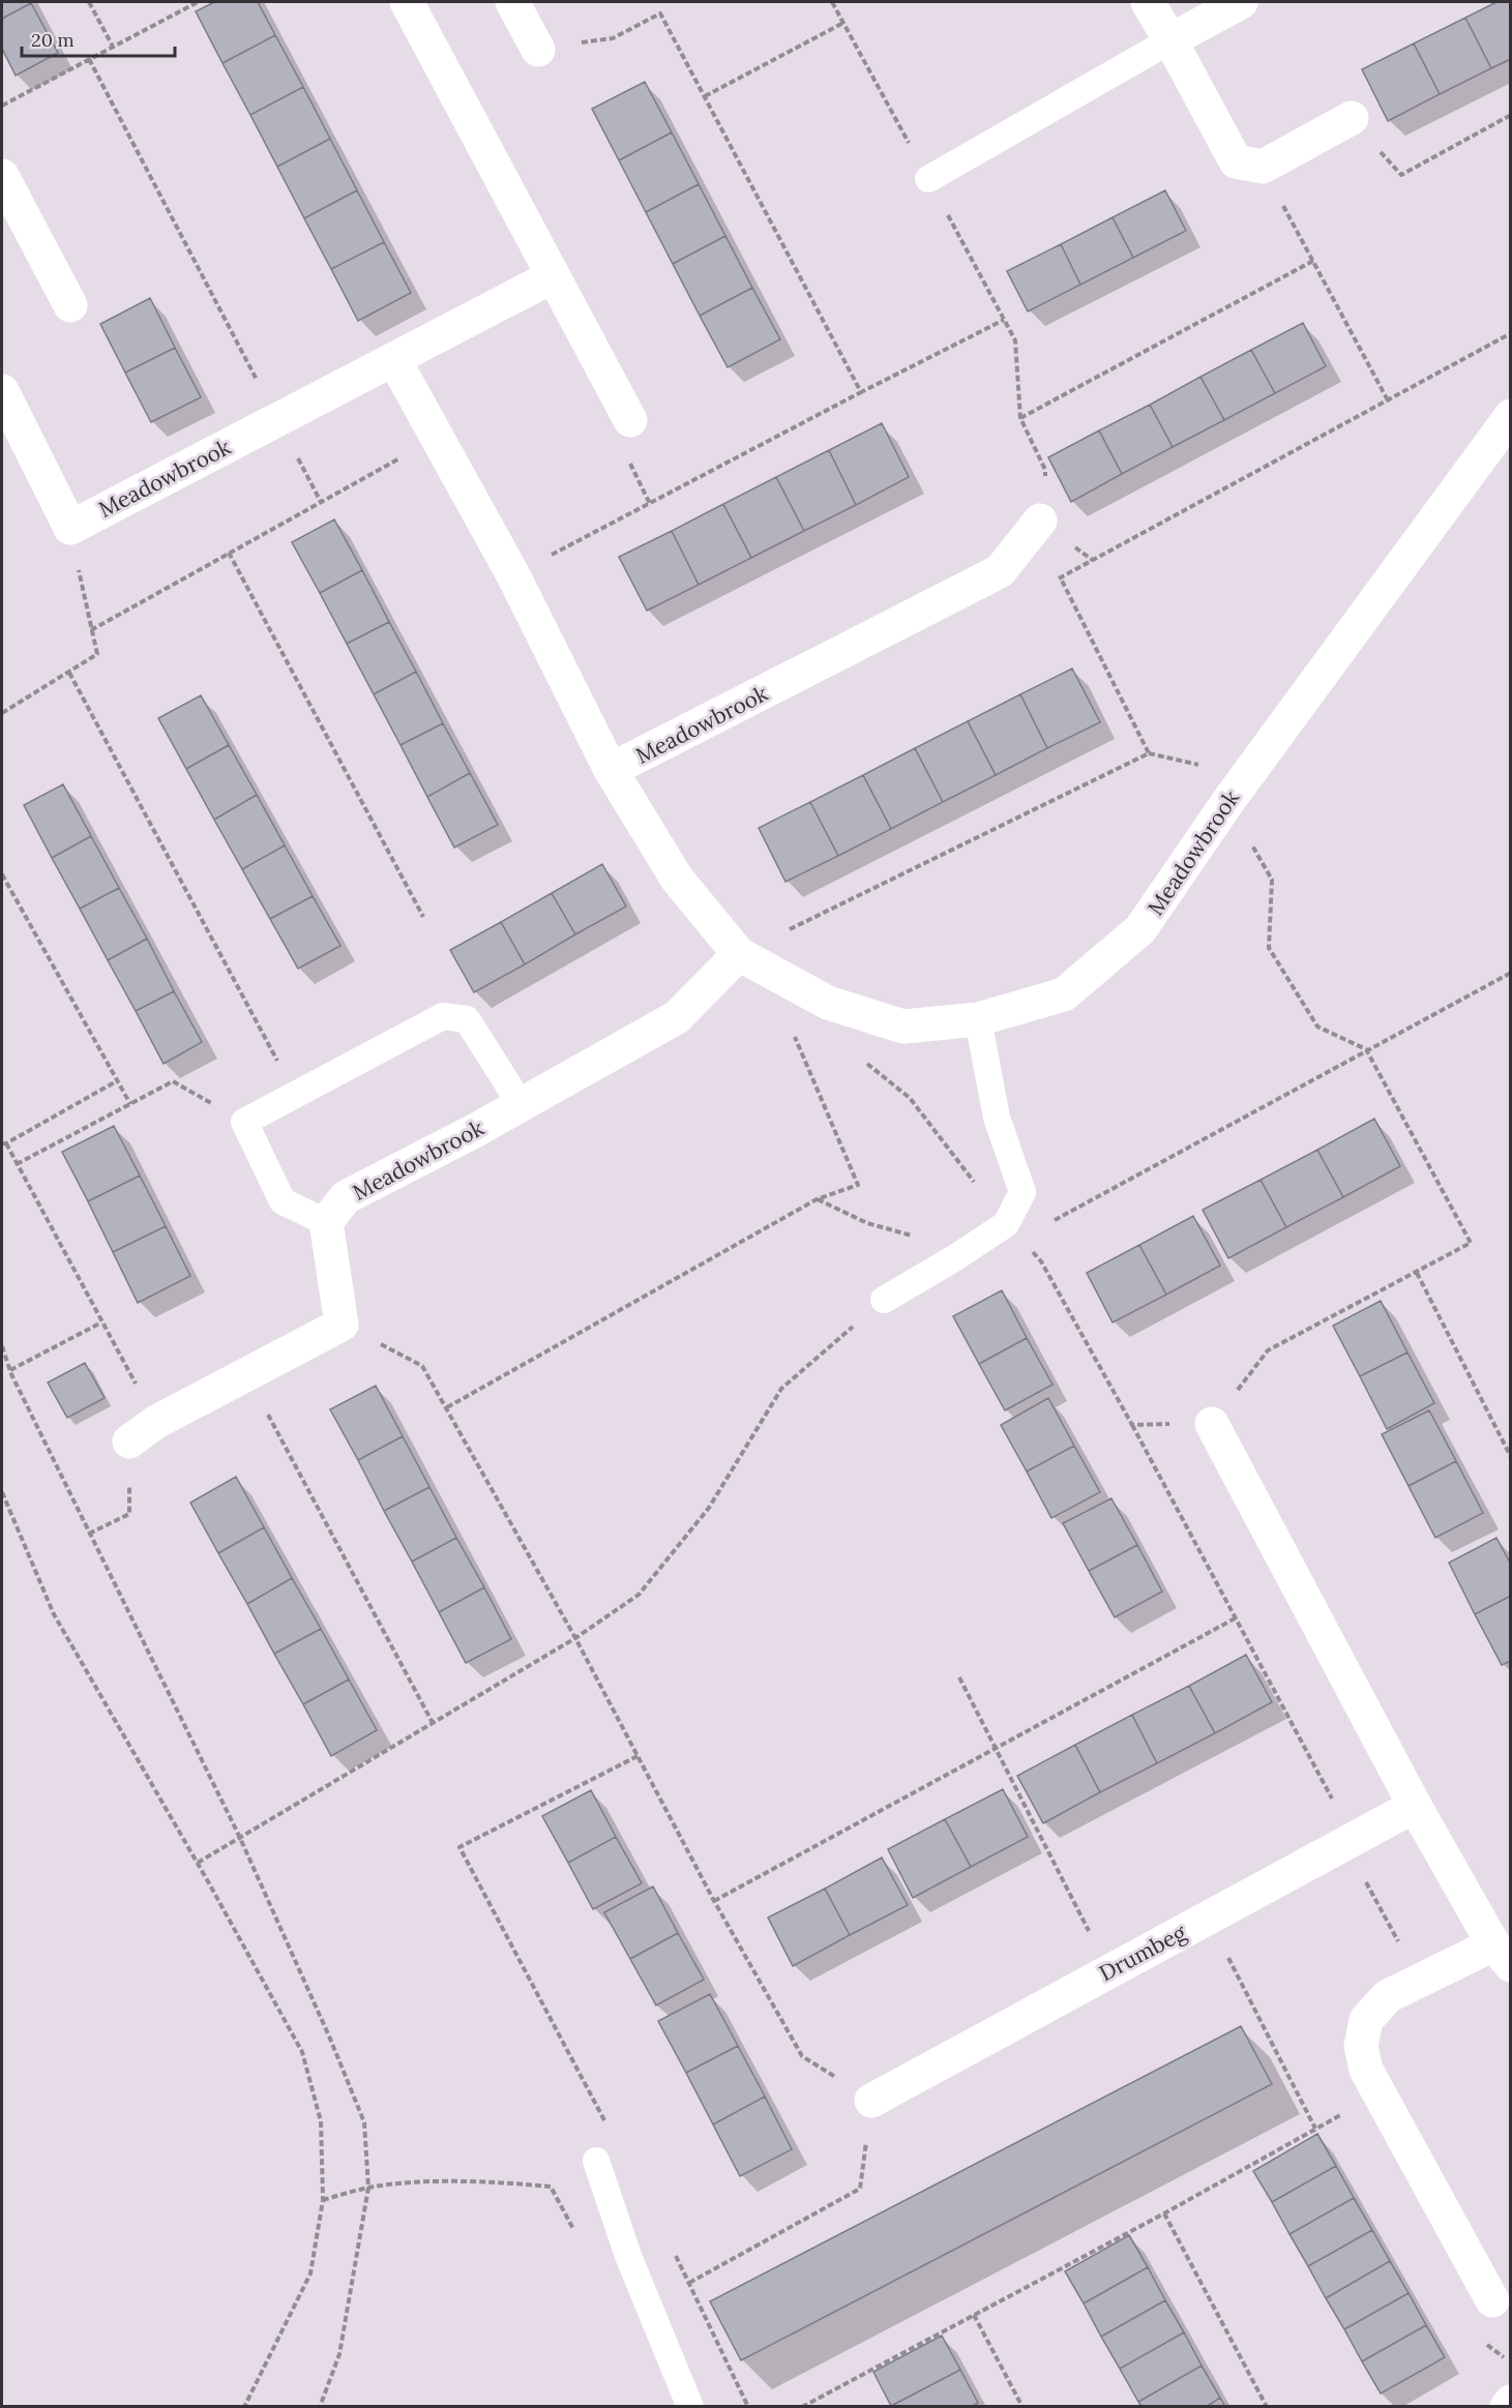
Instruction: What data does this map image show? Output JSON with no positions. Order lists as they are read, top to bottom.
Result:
{
  "streets": {
    "street": ["Meadowbrook", "Drumbeg"]
  },
  "scale_bar": "20 m"
}
